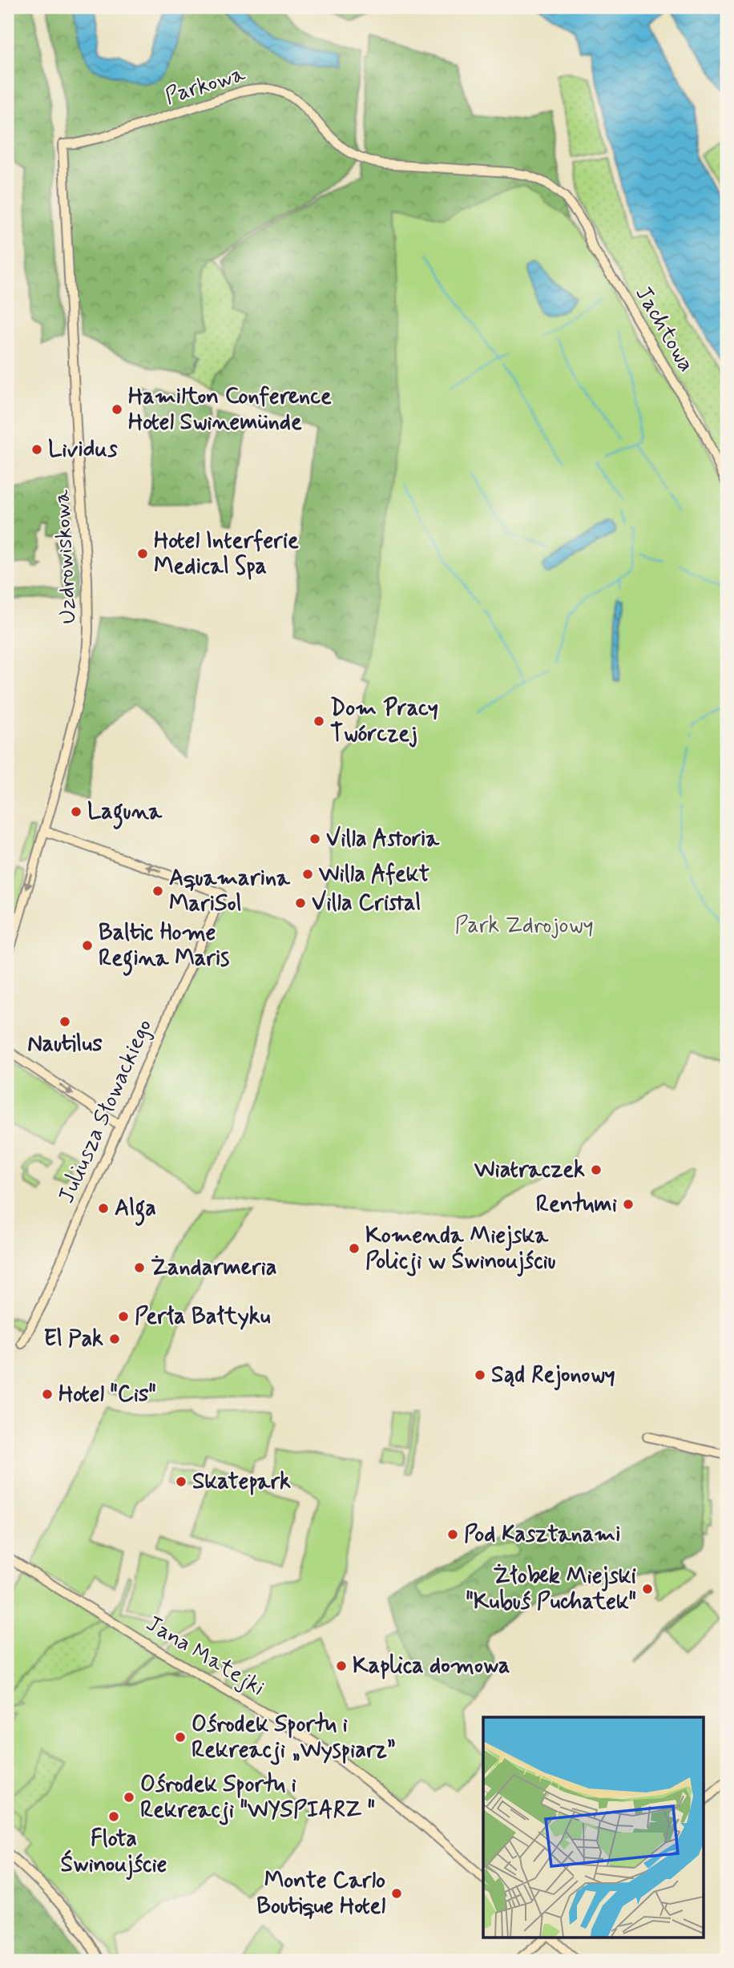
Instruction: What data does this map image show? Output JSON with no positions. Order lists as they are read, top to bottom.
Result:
{
  "streets": {
    "street": [
      "Parkowa",
      "Jachtowa",
      "Uzdrowiskowa",
      "Juliusza Słowackiego",
      "Jana Matejki"
    ]
  },
  "crossings": [
    ["Parkowa", "Jachtowa"],
    ["Parkowa", "Uzdrowiskowa"],
    ["Uzdrowiskowa", "Juliusza Słowackiego"]
  ],
  "parks": ["Park Zdrojowy"],
  "places": [
    "Hamilton Conference Hotel Swinemünde",
    "Lividus",
    "Hotel Interferie Medical Spa",
    "Dom Pracy Twórczej",
    "Laguna",
    "Villa Astoria",
    "Willa Afekt",
    "Aquamarina MariSol",
    "Villa Cristal",
    "Baltic Home Regina Maris",
    "Nautilus",
    "Wiatraczek",
    "Rentumi",
    "Alga",
    "Komenda Miejska Policji w Świnoujściu",
    "Żandarmeria",
    "Perła Bałtyku",
    "El Pak",
    "Sąd Rejonowy",
    "Hotel \"Cis\"",
    "Skatepark",
    "Pod Kasztanami",
    "Żłobek Miejski \"Kubuś Puchatek\"",
    "Kaplica domowa",
    "Ośrodek Sportu i Rekreacji „Wyspiarz”",
    "Ośrodek Sportu i Rekreacji \"WYSPIARZ \"",
    "Flota Świnoujście",
    "Monte Carlo Boutique Hotel"
  ]
}
